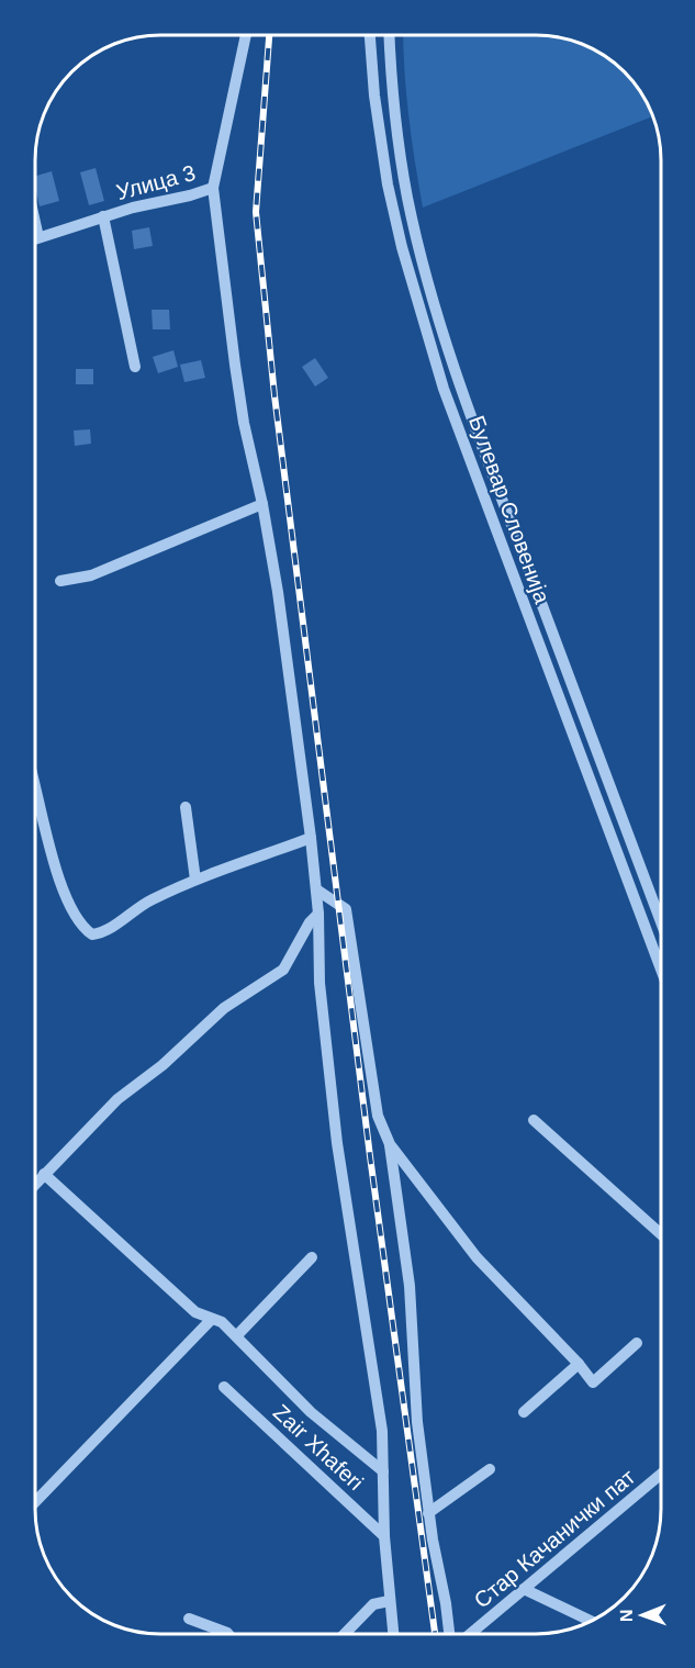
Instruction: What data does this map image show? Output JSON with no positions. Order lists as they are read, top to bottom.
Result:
{
  "streets": {
    "street": [
      "Улица 3",
      "Булевар Словенија",
      "Zair Xhaferi",
      "Стар Качанички пат"
    ]
  },
  "north": "left"
}
